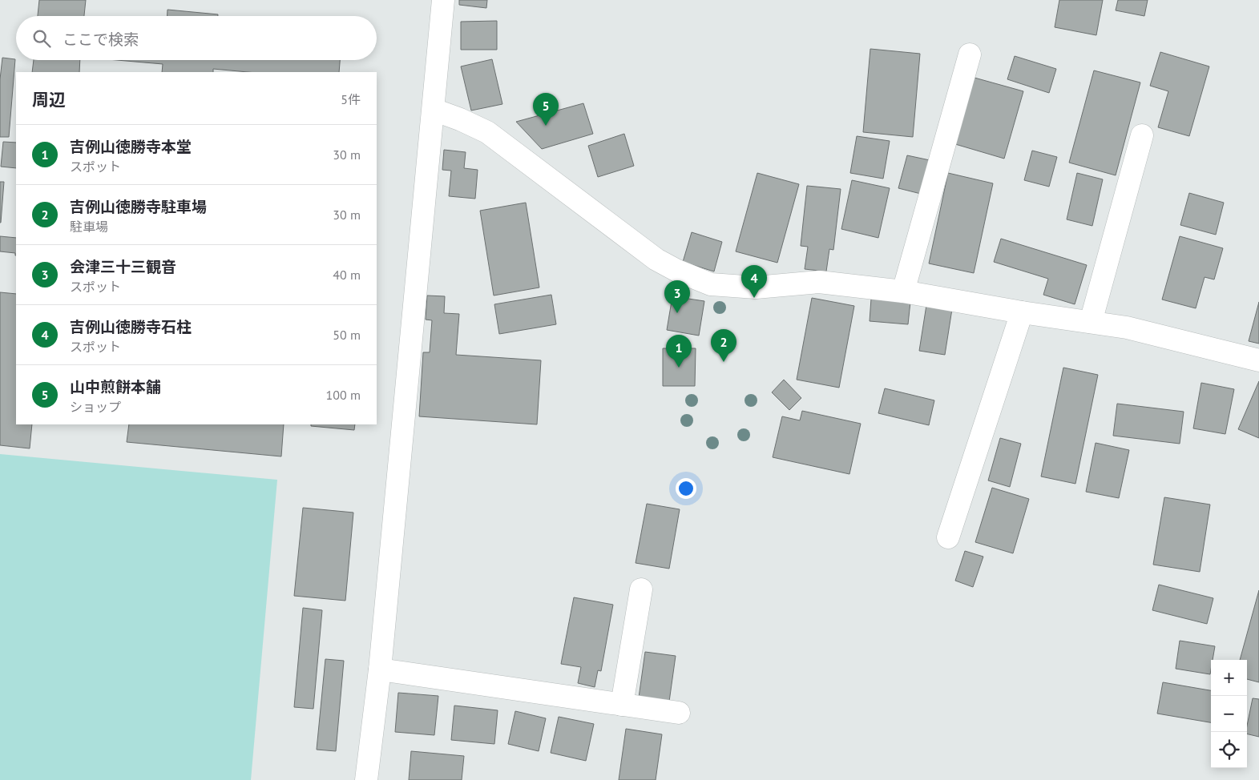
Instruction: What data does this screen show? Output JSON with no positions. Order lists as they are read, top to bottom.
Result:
{
  "page": {
    "search": "ここで検索",
    "heading": ["周辺", "5件"],
    "pins": [
      "5",
      "4",
      "3",
      "2",
      "1"
    ],
    "list": [
      {
        "mark": "1",
        "name": "吉例山徳勝寺本堂",
        "note": "スポット",
        "value": "30 m"
      },
      {
        "mark": "2",
        "name": "吉例山徳勝寺駐車場",
        "note": "駐車場",
        "value": "30 m"
      },
      {
        "mark": "3",
        "name": "会津三十三観音",
        "note": "スポット",
        "value": "40 m"
      },
      {
        "mark": "4",
        "name": "吉例山徳勝寺石柱",
        "note": "スポット",
        "value": "50 m"
      },
      {
        "mark": "5",
        "name": "山中煎餅本舗",
        "note": "ショップ",
        "value": "100 m"
      }
    ],
    "map_buttons": ["+", "−"]
  }
}
